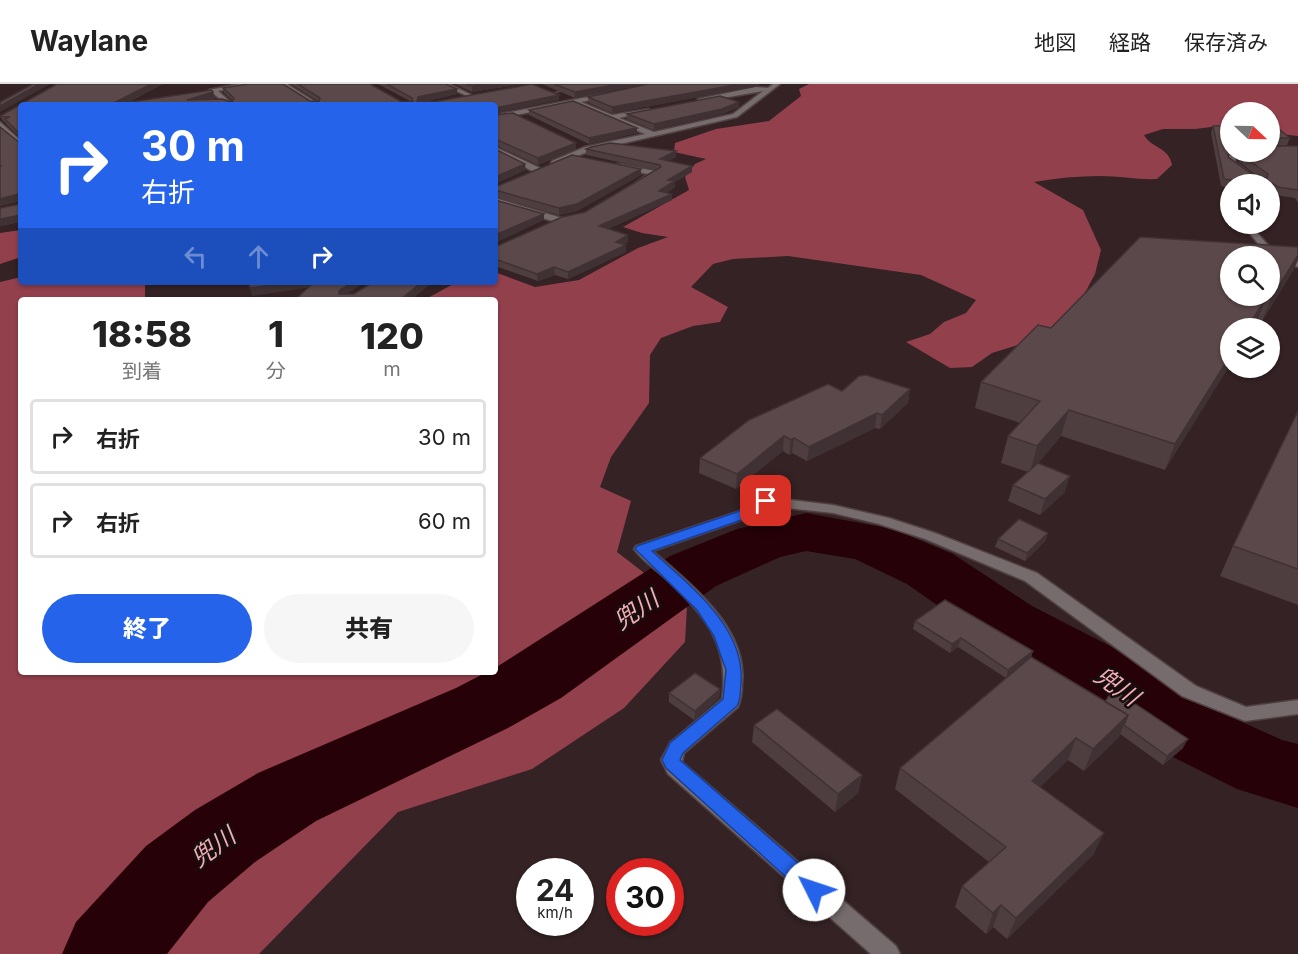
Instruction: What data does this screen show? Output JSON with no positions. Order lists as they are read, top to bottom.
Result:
{
  "water": ["兜川"],
  "north": "right",
  "page": {
    "header": "Waylane",
    "nav": ["地図", "経路", "保存済み"],
    "turn": ["30 m", "右折"],
    "eta": [
      "18:58",
      "到着",
      "1",
      "分",
      "120",
      "m"
    ],
    "list": [
      {
        "name": "右折",
        "value": "30 m"
      },
      {
        "name": "右折",
        "value": "60 m"
      }
    ],
    "buttons": ["終了", "共有"],
    "speed": "24 km/h",
    "limit": "30"
  }
}
